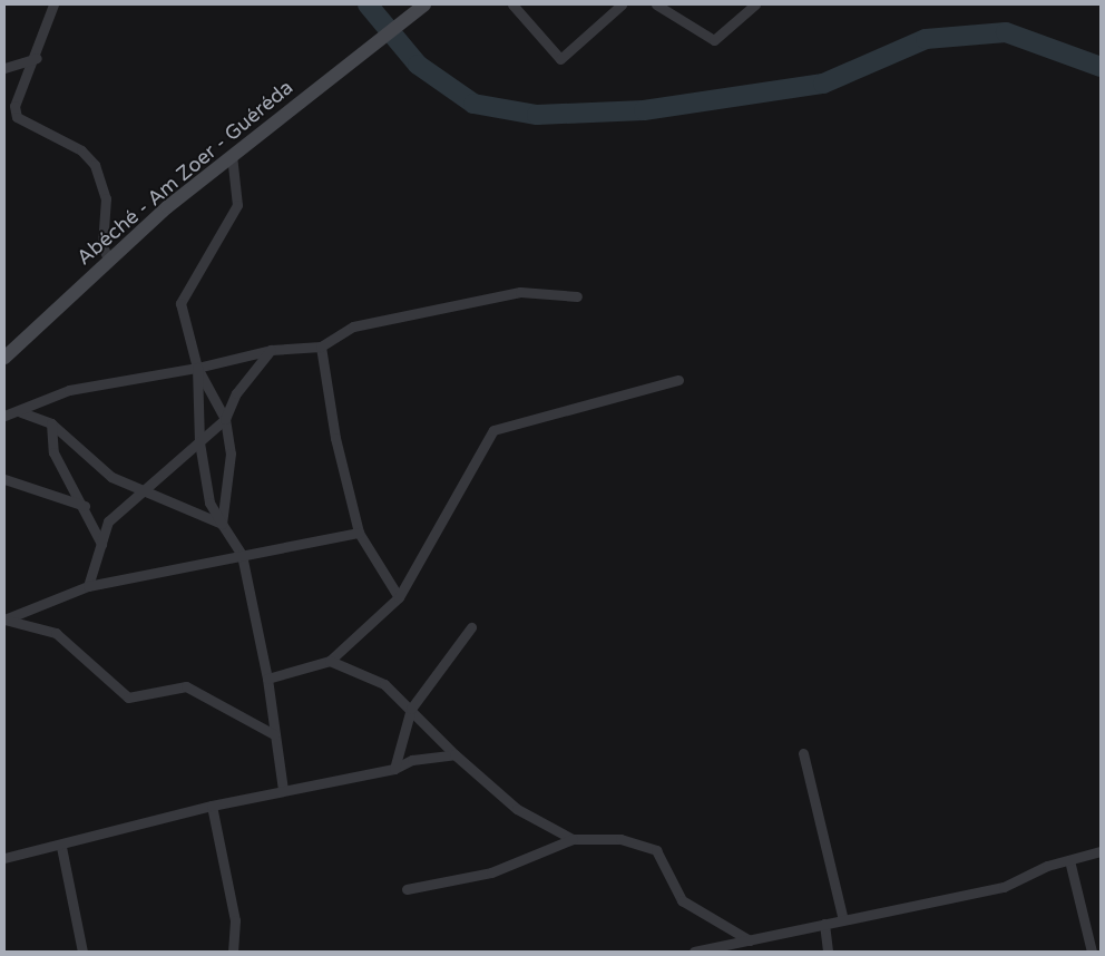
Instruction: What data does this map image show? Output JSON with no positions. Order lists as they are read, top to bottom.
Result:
{
  "streets": {
    "main road": ["Abéché - Am Zoer - Guéréda"]
  }
}
